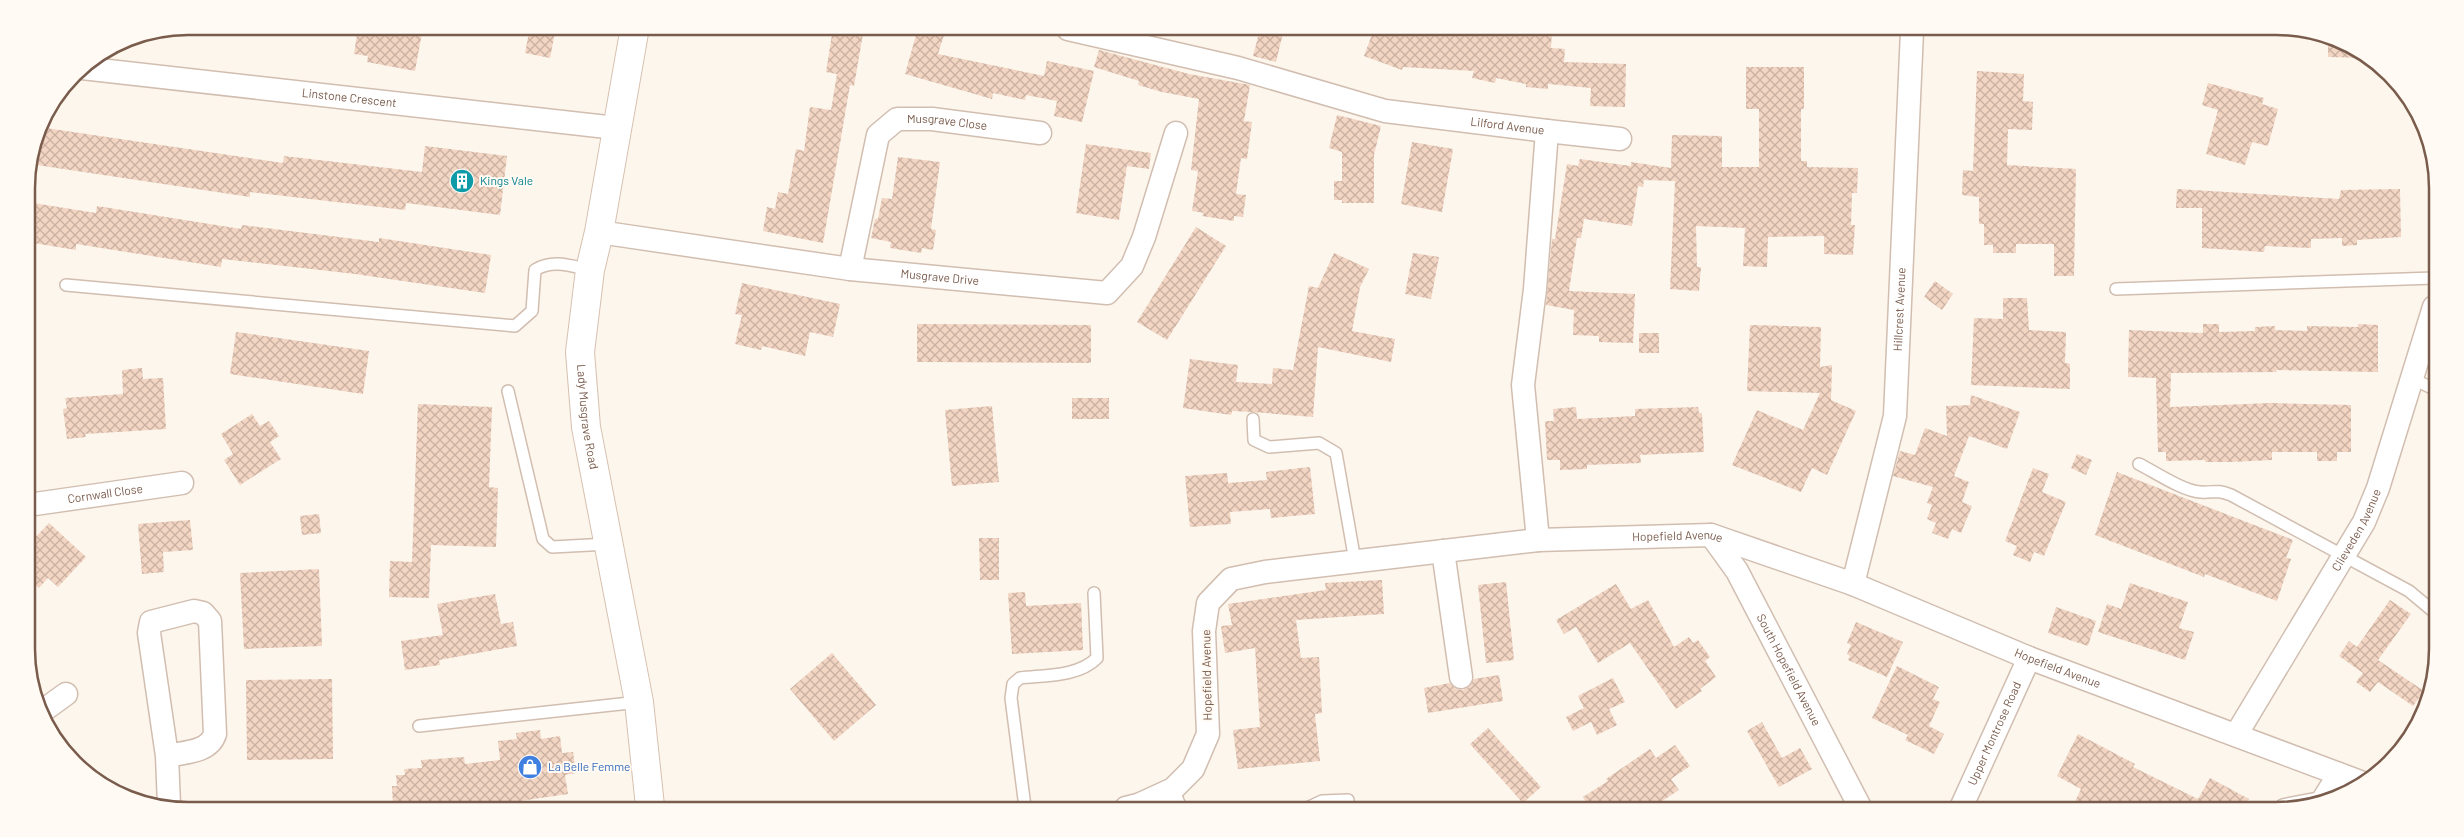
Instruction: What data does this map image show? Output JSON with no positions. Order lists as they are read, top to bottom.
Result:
{
  "streets": {
    "main road": ["Lady Musgrave Road"],
    "street": [
      "Linstone Crescent",
      "Musgrave Close",
      "Lilford Avenue",
      "Musgrave Drive",
      "Hillcrest Avenue",
      "Cornwall Close",
      "Clieveden Avenue",
      "Hopefield Avenue",
      "South Hopefield Avenue",
      "Upper Montrose Road"
    ]
  },
  "crossings": [
    ["Linstone Crescent", "Lady Musgrave Road"],
    ["Musgrave Close", "Musgrave Drive"],
    ["Lilford Avenue", "Hopefield Avenue"],
    ["Musgrave Drive", "Lady Musgrave Road"],
    ["Hillcrest Avenue", "Hopefield Avenue"],
    ["Clieveden Avenue", "Hopefield Avenue"],
    ["Hopefield Avenue", "South Hopefield Avenue"],
    ["Hopefield Avenue", "Upper Montrose Road"]
  ],
  "places": {
    "building": ["Kings Vale"],
    "shop": ["La Belle Femme"]
  }
}
